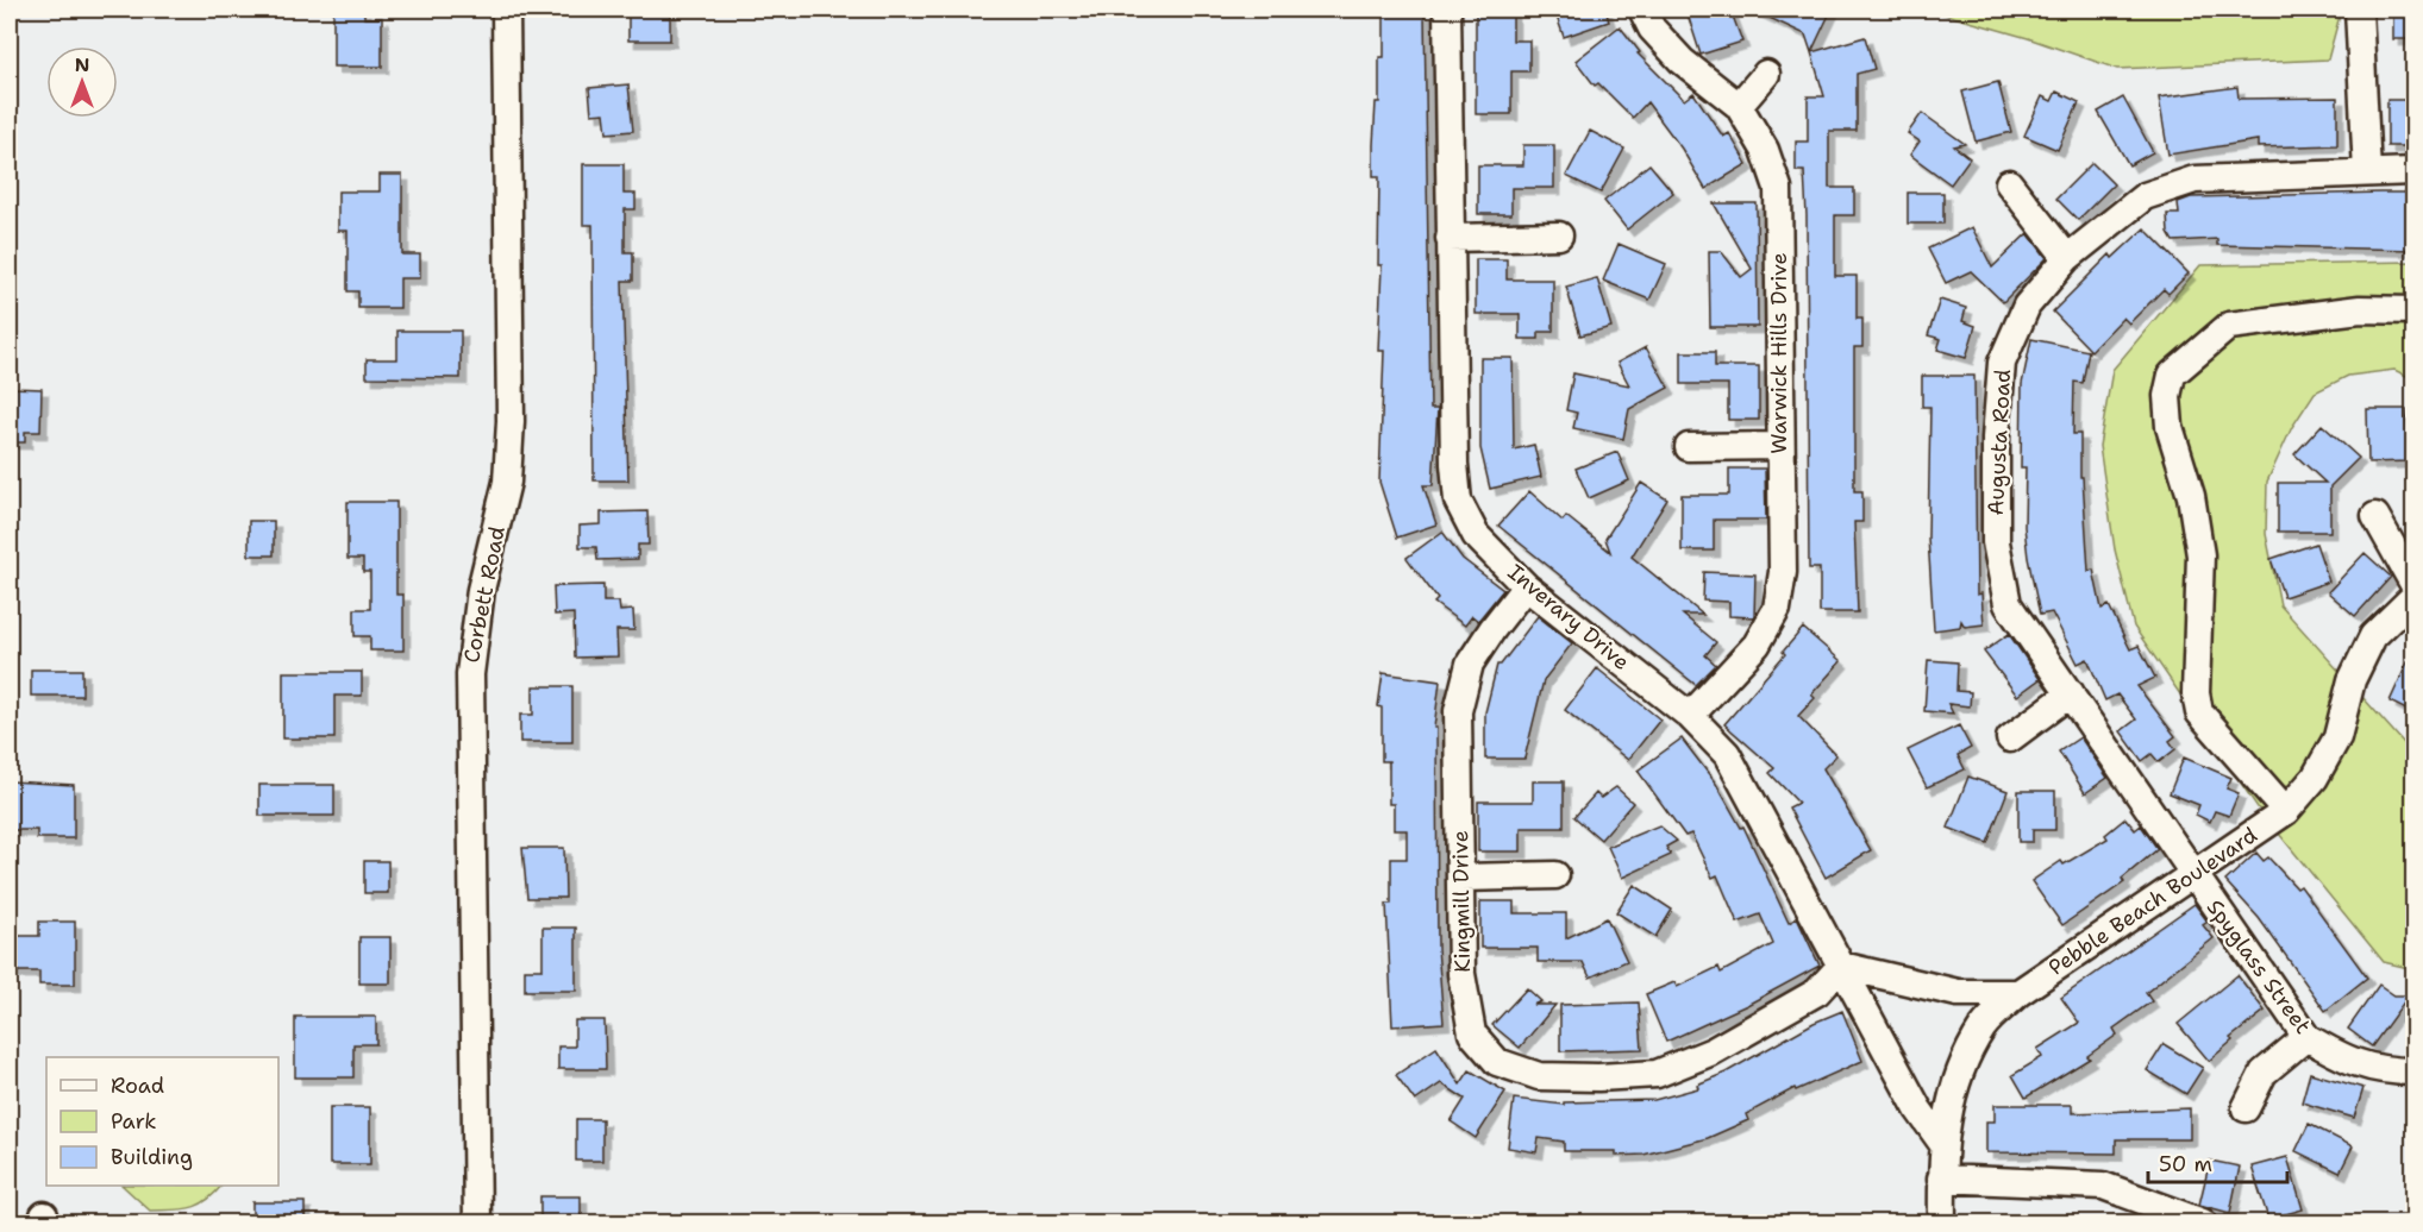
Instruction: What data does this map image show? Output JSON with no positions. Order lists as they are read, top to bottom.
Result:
{
  "streets": {
    "street": [
      "Warwick Hills Drive",
      "Augusta Road",
      "Corbett Road",
      "Inverary Drive",
      "Kingmill Drive",
      "Pebble Beach Boulevard",
      "Spyglass Street"
    ]
  },
  "crossings": [
    ["Warwick Hills Drive", "Inverary Drive"],
    ["Augusta Road", "Pebble Beach Boulevard"],
    ["Augusta Road", "Spyglass Street"],
    ["Inverary Drive", "Kingmill Drive"],
    ["Inverary Drive", "Pebble Beach Boulevard"],
    ["Pebble Beach Boulevard", "Spyglass Street"]
  ],
  "legend": ["Road", "Park", "Building"],
  "scale_bar": "50 m",
  "north": "top"
}
